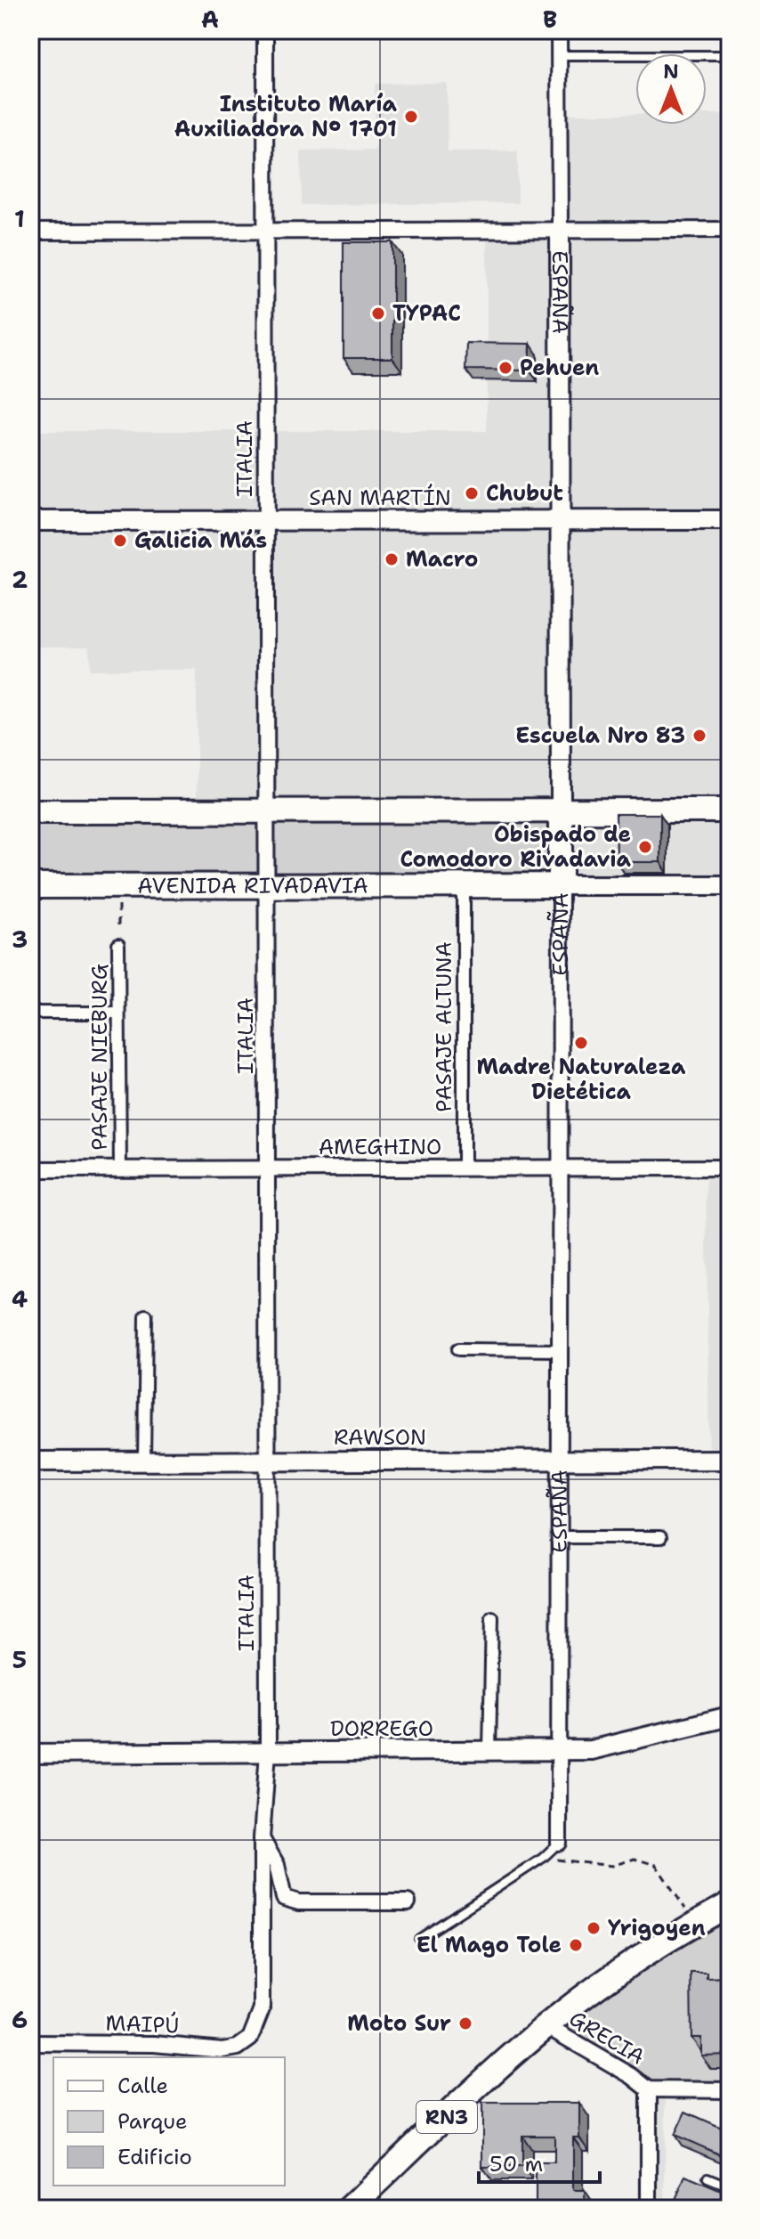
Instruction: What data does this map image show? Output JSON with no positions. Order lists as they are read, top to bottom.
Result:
{
  "streets": {
    "main road": ["ESPAÑA", "AVENIDA RIVADAVIA", "RN3"],
    "street": [
      "ITALIA",
      "SAN MARTÍN",
      "PASAJE ALTUNA",
      "PASAJE NIEBURG",
      "AMEGHINO",
      "RAWSON",
      "DORREGO",
      "MAIPÚ",
      "GRECIA"
    ]
  },
  "crossings": [
    ["ESPAÑA", "SAN MARTÍN"],
    ["ESPAÑA", "AVENIDA RIVADAVIA"],
    ["ESPAÑA", "AMEGHINO"],
    ["ESPAÑA", "RAWSON"],
    ["ESPAÑA", "DORREGO"],
    ["ITALIA", "SAN MARTÍN"],
    ["ITALIA", "AVENIDA RIVADAVIA"],
    ["ITALIA", "AMEGHINO"],
    ["ITALIA", "RAWSON"],
    ["ITALIA", "DORREGO"],
    ["ITALIA", "MAIPÚ"],
    ["AVENIDA RIVADAVIA", "PASAJE ALTUNA"],
    ["PASAJE ALTUNA", "AMEGHINO"],
    ["PASAJE NIEBURG", "AMEGHINO"],
    ["GRECIA", "RN3"]
  ],
  "places": [
    "Instituto María Auxiliadora N° 1701",
    "TYPAC",
    "Pehuen",
    "Chubut",
    "Galicia Más",
    "Macro",
    "Escuela Nro 83",
    "Obispado de Comodoro Rivadavia",
    "Madre Naturaleza Dietética",
    "Yrigoyen",
    "El Mago Tole",
    "Moto Sur"
  ],
  "legend": ["Calle", "Parque", "Edificio"],
  "scale_bar": "50 m",
  "north": "top",
  "grid": {
    "columns": ["A", "B"],
    "rows": [
      "1",
      "2",
      "3",
      "4",
      "5",
      "6"
    ]
  }
}
